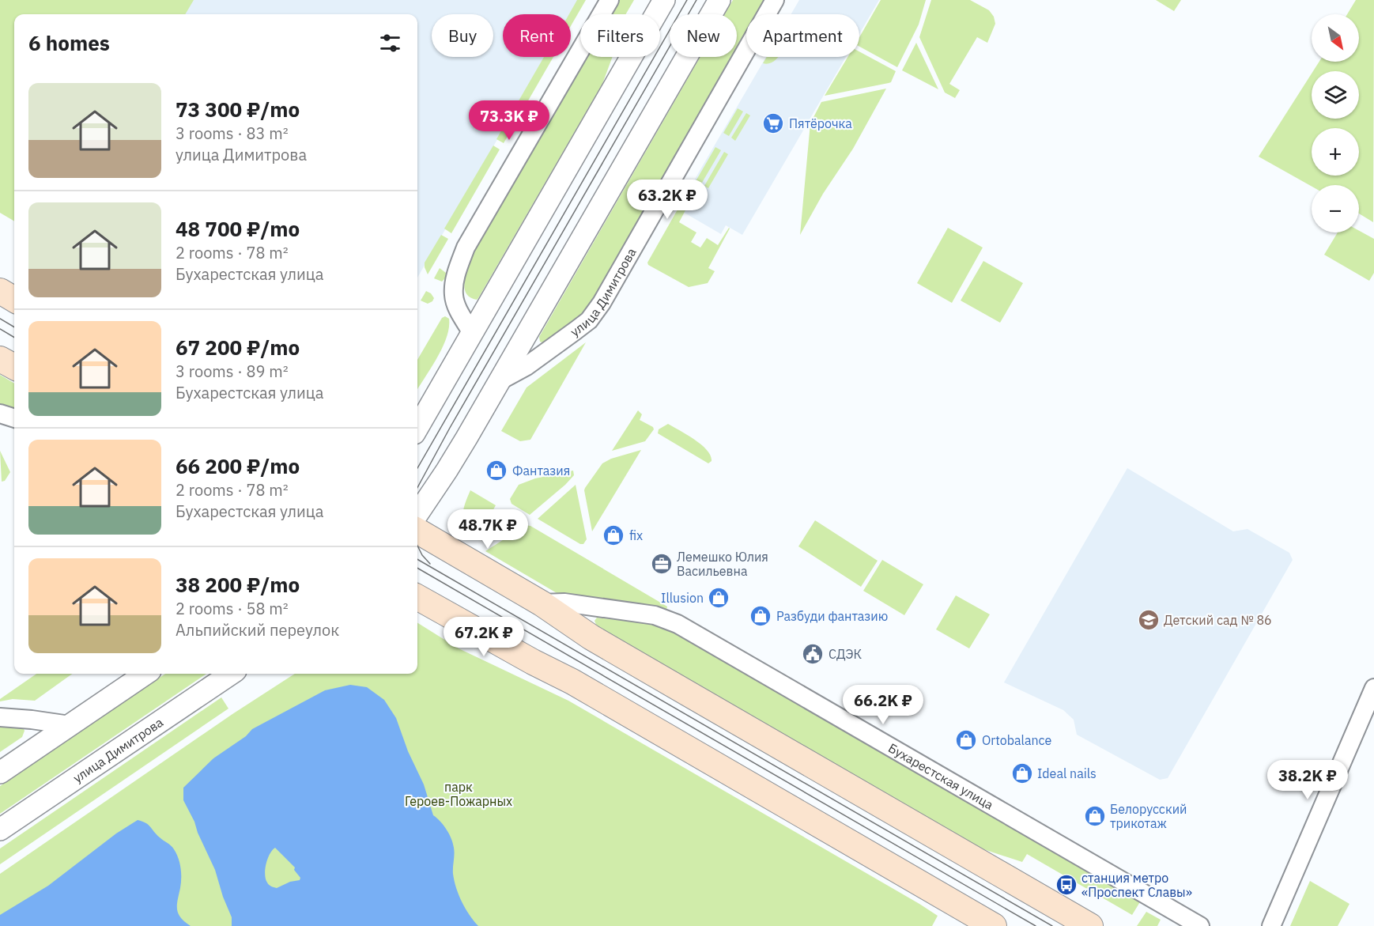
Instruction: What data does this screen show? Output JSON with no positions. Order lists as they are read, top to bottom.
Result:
{
  "streets": {
    "street": ["улица Димитрова", "Бухарестская улица"]
  },
  "parks": ["парк Героев-Пожарных"],
  "places": {
    "supermarket": ["Пятёрочка"],
    "shop": [
      "Фантазия",
      "fix",
      "Illusion",
      "Разбуди фантазию",
      "Ortobalance",
      "Ideal nails",
      "Белорусский трикотаж"
    ],
    "office": ["Лемешко Юлия Васильевна"],
    "school or university": ["Детский сад № 86"],
    "public building": ["СДЭК"],
    "bus stop": ["станция метро «Проспект Славы»"]
  },
  "north": "bottom right",
  "page": {
    "map_buttons": ["+", "−"],
    "chip": [
      "Buy",
      "Rent",
      "Filters",
      "New",
      "Apartment"
    ],
    "heading": "6 homes",
    "list": [
      {
        "name": "73 300 ₽/mo",
        "note": "3 rooms · 83 m² · улица Димитрова"
      },
      {
        "name": "48 700 ₽/mo",
        "note": "2 rooms · 78 m² · Бухарестская улица"
      },
      {
        "name": "67 200 ₽/mo",
        "note": "3 rooms · 89 m² · Бухарестская улица"
      },
      {
        "name": "66 200 ₽/mo",
        "note": "2 rooms · 78 m² · Бухарестская улица"
      },
      {
        "name": "38 200 ₽/mo",
        "note": "2 rooms · 58 m² · Альпийский переулок"
      }
    ],
    "price": [
      "73.3K ₽",
      "63.2K ₽",
      "48.7K ₽",
      "67.2K ₽",
      "66.2K ₽",
      "38.2K ₽"
    ]
  }
}
